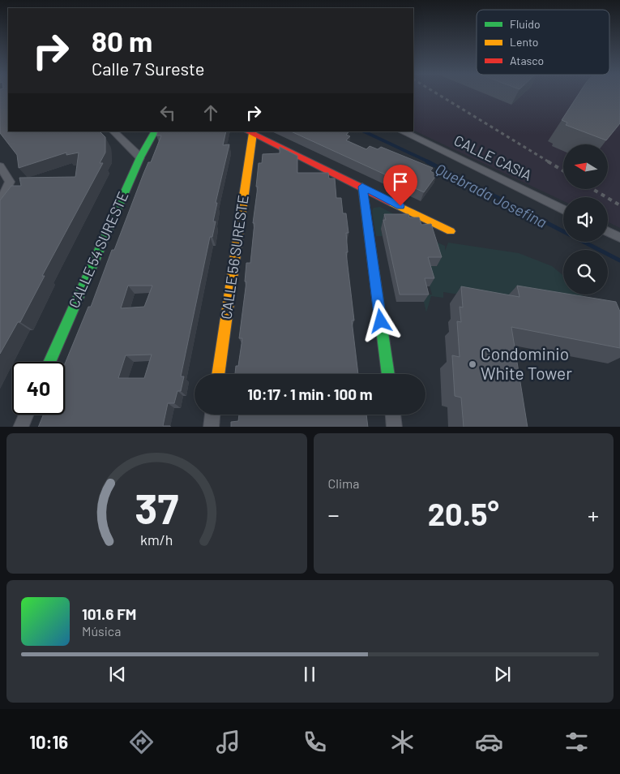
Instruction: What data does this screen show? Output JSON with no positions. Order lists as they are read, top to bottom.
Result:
{
  "streets": {
    "street": ["CALLE CASIA", "CALLE 54 SURESTE", "CALLE 56 SURESTE"]
  },
  "water": ["Quebrada Josefina"],
  "places": ["Condominio White Tower"],
  "legend": ["Fluido", "Lento", "Atasco"],
  "north": "left",
  "page": {
    "turn": ["80 m", "Calle 7 Sureste"],
    "limit": "40",
    "trip": "10:17 · 1 min · 100 m",
    "tile": "Clima",
    "heat": ["−", "20.5°", "+"],
    "song": ["101.6 FM", "Música"],
    "tabs": "10:16",
    "gauge": ["37", "km/h"]
  }
}
